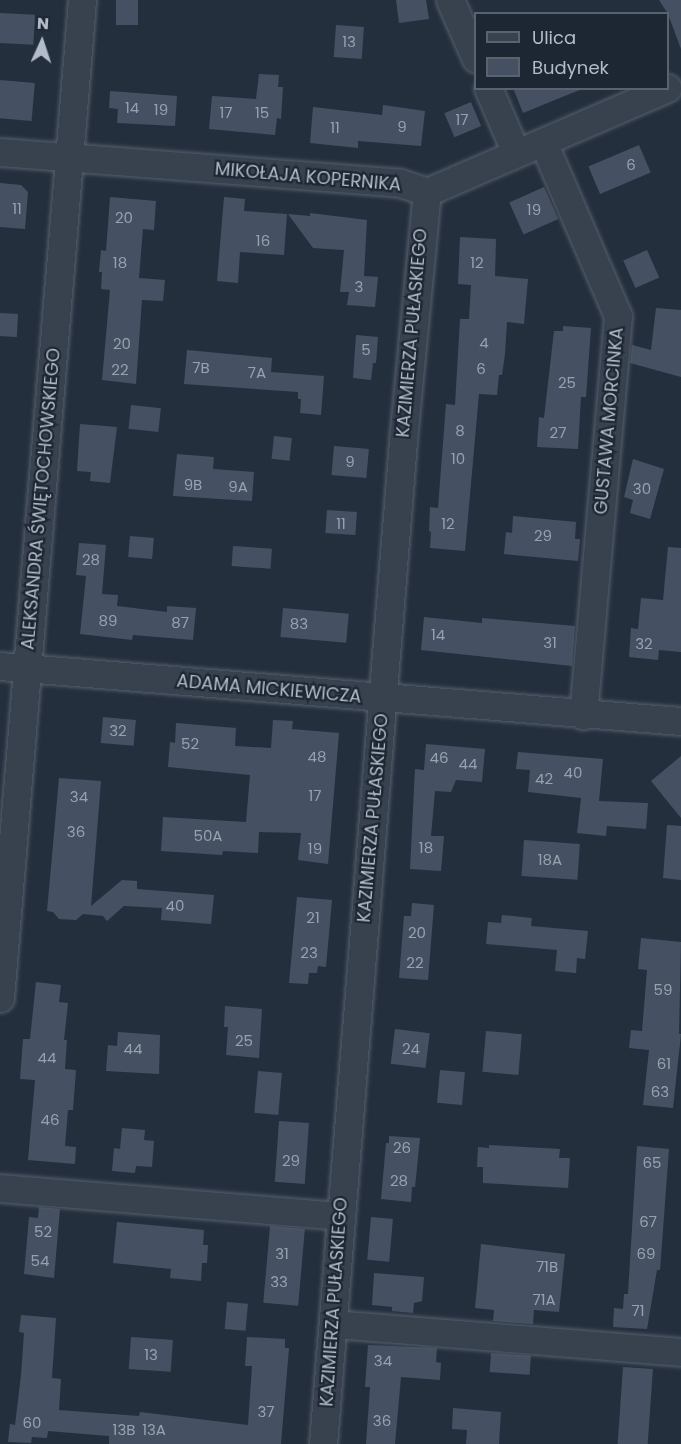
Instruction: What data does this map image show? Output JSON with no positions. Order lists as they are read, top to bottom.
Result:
{
  "streets": {
    "street": [
      "MIKOŁAJA KOPERNIKA",
      "KAZIMIERZA PUŁASKIEGO",
      "GUSTAWA MORCINKA",
      "ALEKSANDRA ŚWIĘTOCHOWSKIEGO",
      "ADAMA MICKIEWICZA"
    ]
  },
  "crossings": [
    ["MIKOŁAJA KOPERNIKA", "KAZIMIERZA PUŁASKIEGO"],
    ["MIKOŁAJA KOPERNIKA", "GUSTAWA MORCINKA"],
    ["MIKOŁAJA KOPERNIKA", "ALEKSANDRA ŚWIĘTOCHOWSKIEGO"],
    ["KAZIMIERZA PUŁASKIEGO", "ADAMA MICKIEWICZA"],
    ["GUSTAWA MORCINKA", "ADAMA MICKIEWICZA"],
    ["ALEKSANDRA ŚWIĘTOCHOWSKIEGO", "ADAMA MICKIEWICZA"]
  ],
  "house_numbers": [
    "13",
    "14",
    "19",
    "17",
    "15",
    "17",
    "9",
    "11",
    "6",
    "11",
    "19",
    "20",
    "16",
    "18",
    "12",
    "3",
    "4",
    "20",
    "5",
    "7B",
    "6",
    "22",
    "7A",
    "25",
    "8",
    "27",
    "10",
    "9",
    "9B",
    "9A",
    "30",
    "11",
    "12",
    "29",
    "28",
    "89",
    "87",
    "83",
    "14",
    "31",
    "32",
    "32",
    "52",
    "48",
    "46",
    "44",
    "40",
    "42",
    "17",
    "34",
    "36",
    "50A",
    "18",
    "19",
    "18A",
    "40",
    "21",
    "20",
    "23",
    "22",
    "59",
    "25",
    "44",
    "24",
    "44",
    "61",
    "63",
    "46",
    "26",
    "29",
    "65",
    "28",
    "67",
    "52",
    "31",
    "69",
    "54",
    "71B",
    "33",
    "71A",
    "71",
    "13",
    "34",
    "37",
    "36",
    "60",
    "13B",
    "13A"
  ],
  "legend": ["Ulica", "Budynek"],
  "north": "top"
}
